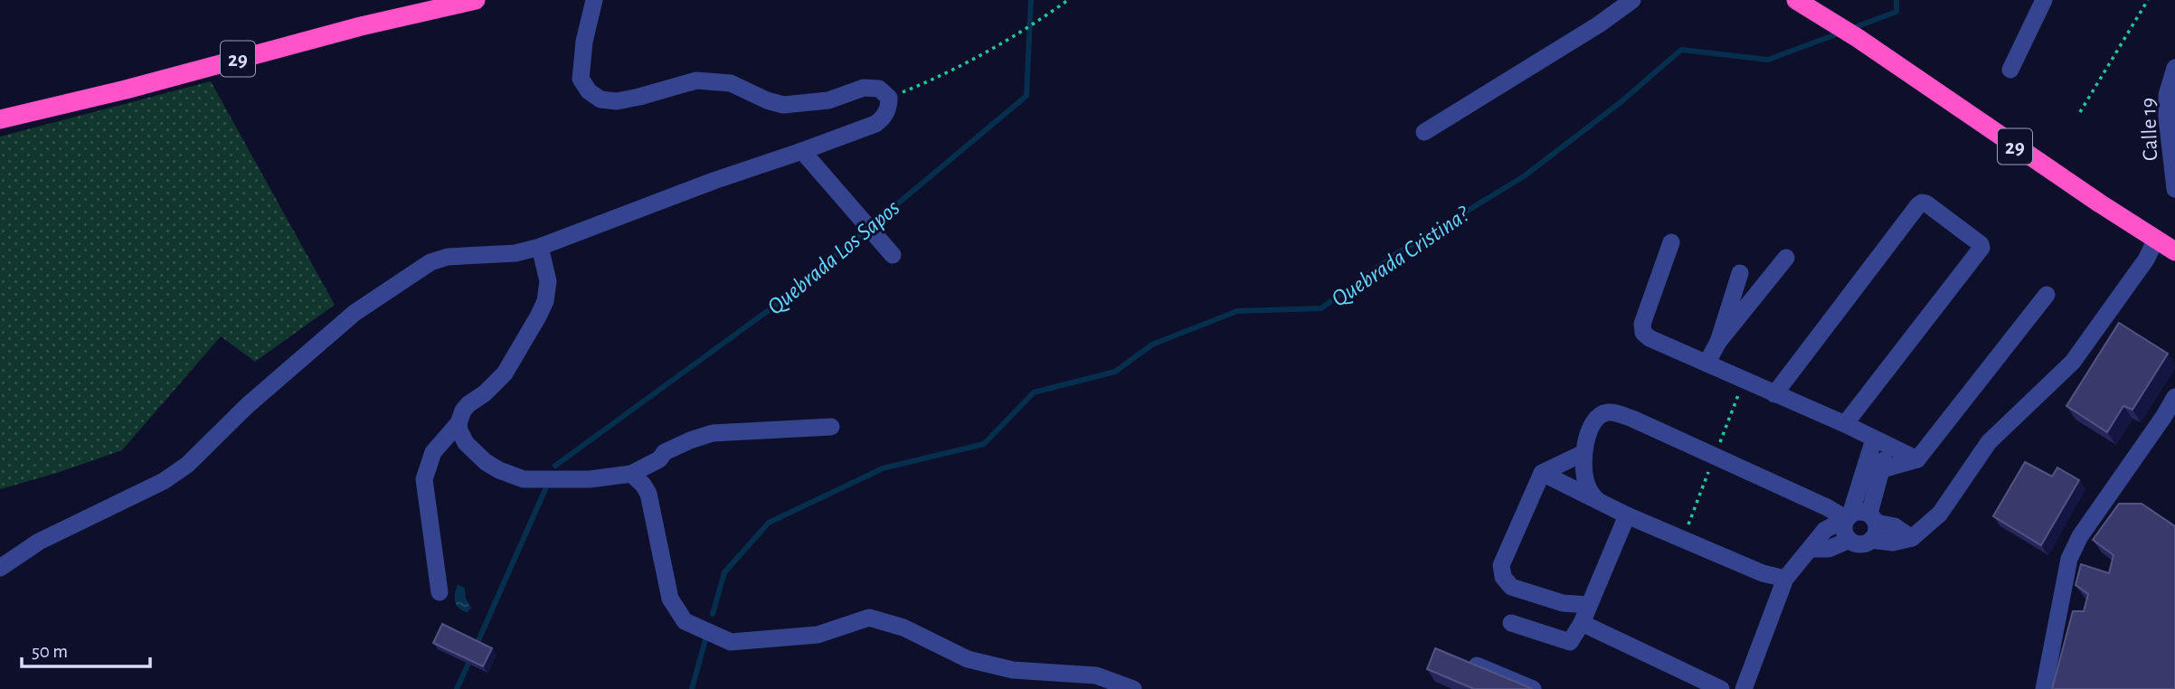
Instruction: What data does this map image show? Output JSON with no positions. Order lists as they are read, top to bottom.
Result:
{
  "streets": {
    "highway": ["29"],
    "street": ["Calle 19"]
  },
  "water": ["Quebrada Cristina?", "Quebrada Los Sapos"],
  "scale_bar": "50 m"
}
